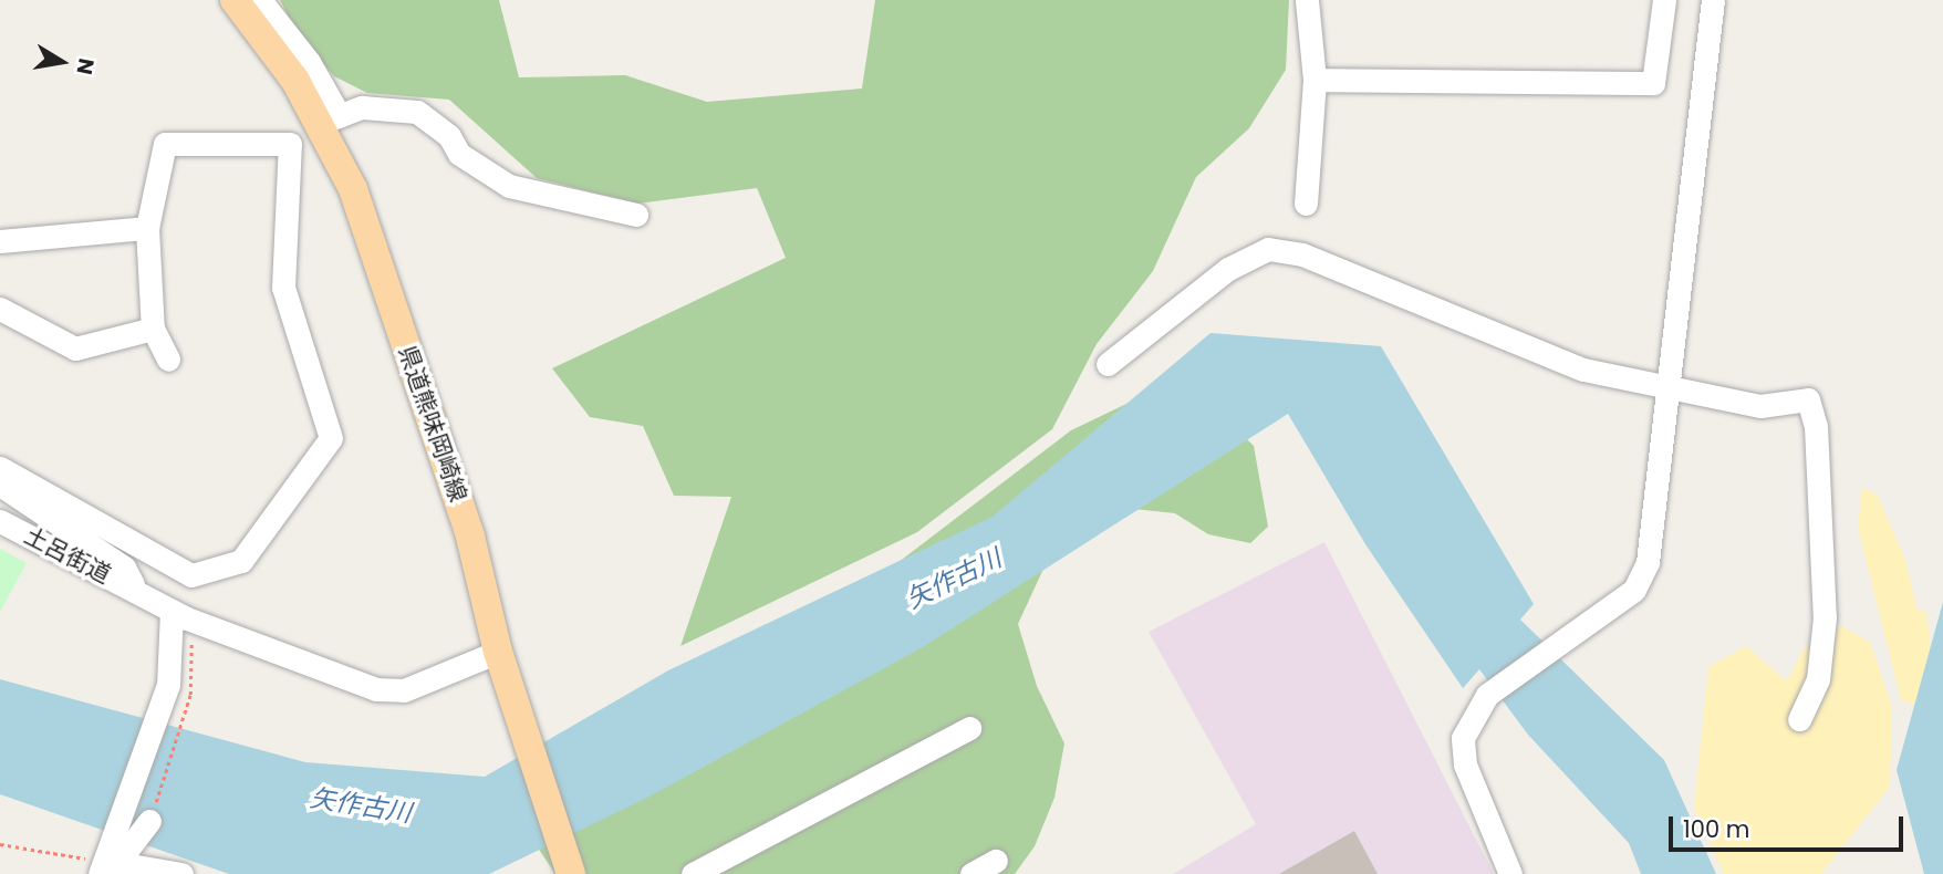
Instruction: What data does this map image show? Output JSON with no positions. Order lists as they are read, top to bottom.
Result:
{
  "streets": {
    "main road": ["県道熊味岡崎線"],
    "street": ["土呂街道"]
  },
  "crossings": [
    ["県道熊味岡崎線", "土呂街道"]
  ],
  "water": ["矢作古川"],
  "scale_bar": "100 m",
  "north": "right"
}
